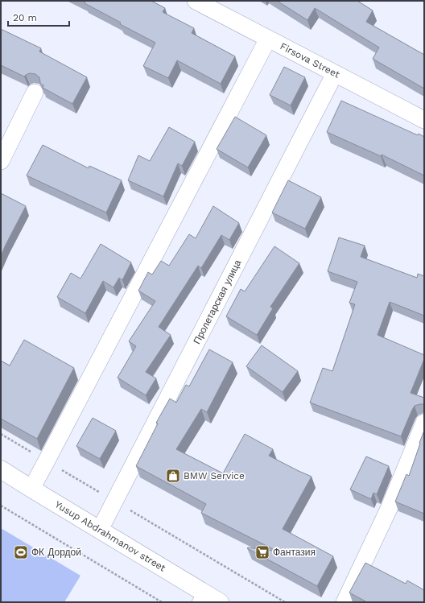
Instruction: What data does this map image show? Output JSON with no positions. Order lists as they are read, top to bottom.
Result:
{
  "streets": {
    "main road": ["Yusup Abdrahmanov street"],
    "street": ["Firsova Street", "Пролетарская улица"]
  },
  "crossings": [
    ["Firsova Street", "Пролетарская улица"],
    ["Пролетарская улица", "Yusup Abdrahmanov street"]
  ],
  "places": {
    "shop": ["BMW Service"],
    "sports": ["ФК Дордой"],
    "supermarket": ["Фантазия"]
  },
  "scale_bar": "20 m"
}
